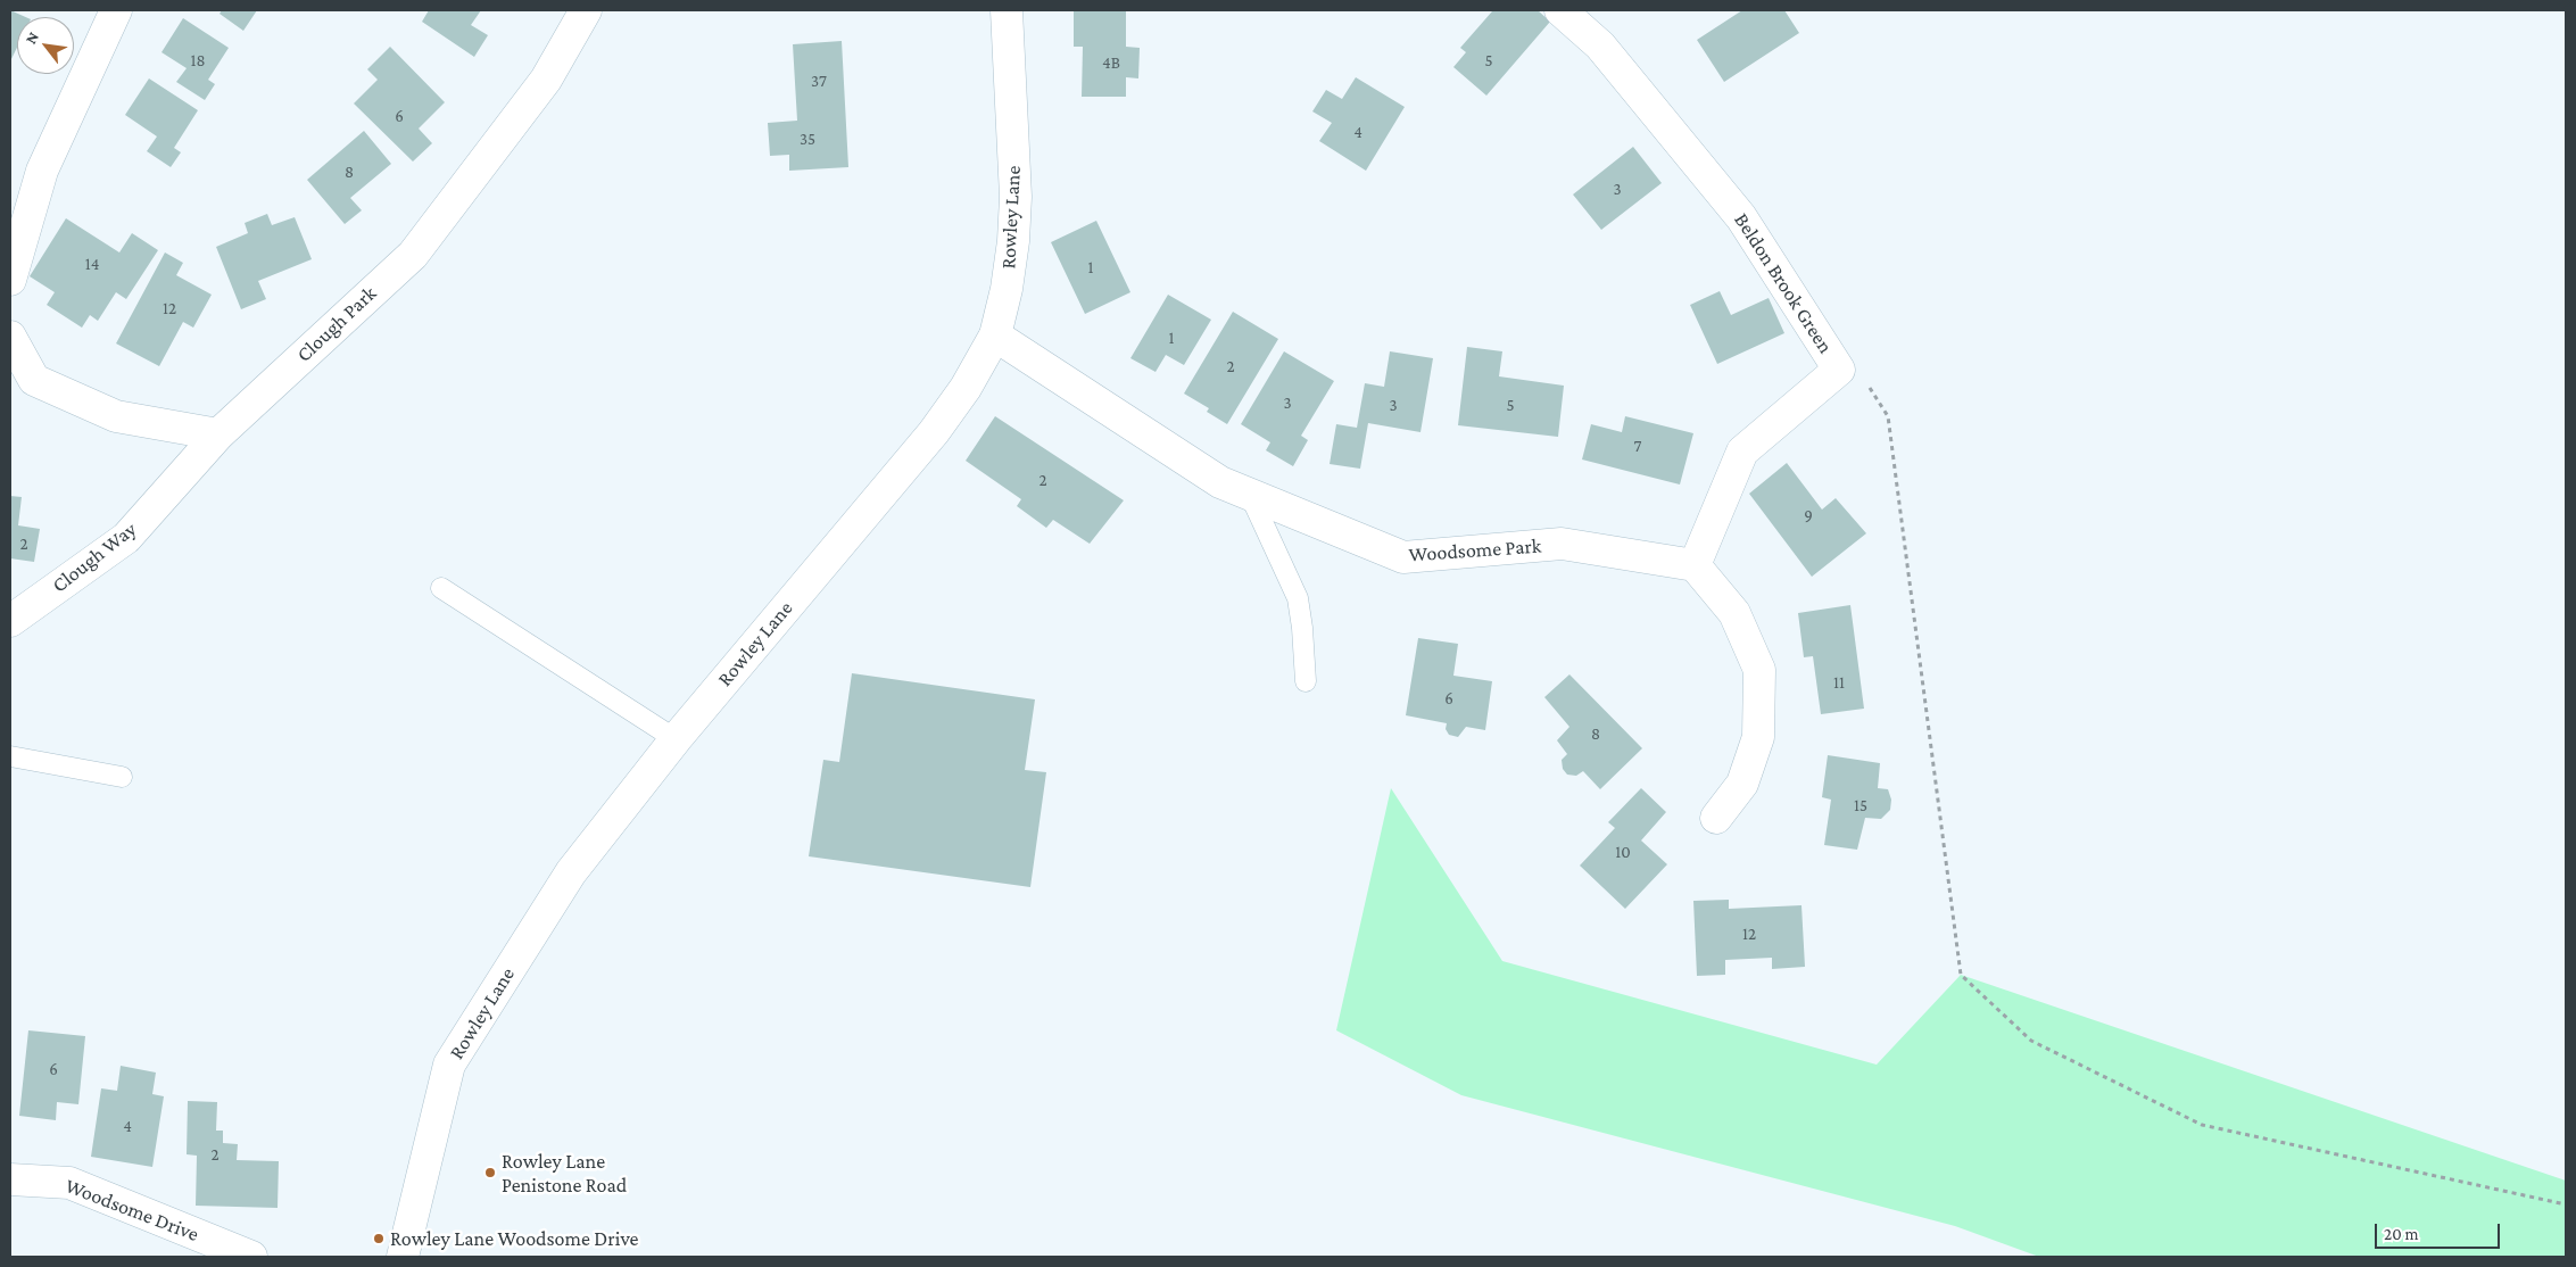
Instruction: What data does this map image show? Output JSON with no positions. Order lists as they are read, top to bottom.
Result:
{
  "streets": {
    "street": [
      "Rowley Lane",
      "Beldon Brook Green",
      "Clough Park",
      "Woodsome Park",
      "Clough Way",
      "Woodsome Drive"
    ]
  },
  "crossings": [
    ["Rowley Lane", "Woodsome Park"],
    ["Beldon Brook Green", "Woodsome Park"],
    ["Clough Park", "Clough Way"]
  ],
  "places": ["Rowley Lane Penistone Road", "Rowley Lane Woodsome Drive"],
  "house_numbers": [
    "18",
    "5",
    "4B",
    "37",
    "6",
    "4",
    "35",
    "8",
    "3",
    "14",
    "1",
    "12",
    "1",
    "2",
    "3",
    "3",
    "5",
    "7",
    "2",
    "9",
    "2",
    "11",
    "6",
    "8",
    "15",
    "10",
    "12",
    "6",
    "4",
    "2"
  ],
  "scale_bar": "20 m",
  "north": "top left"
}
